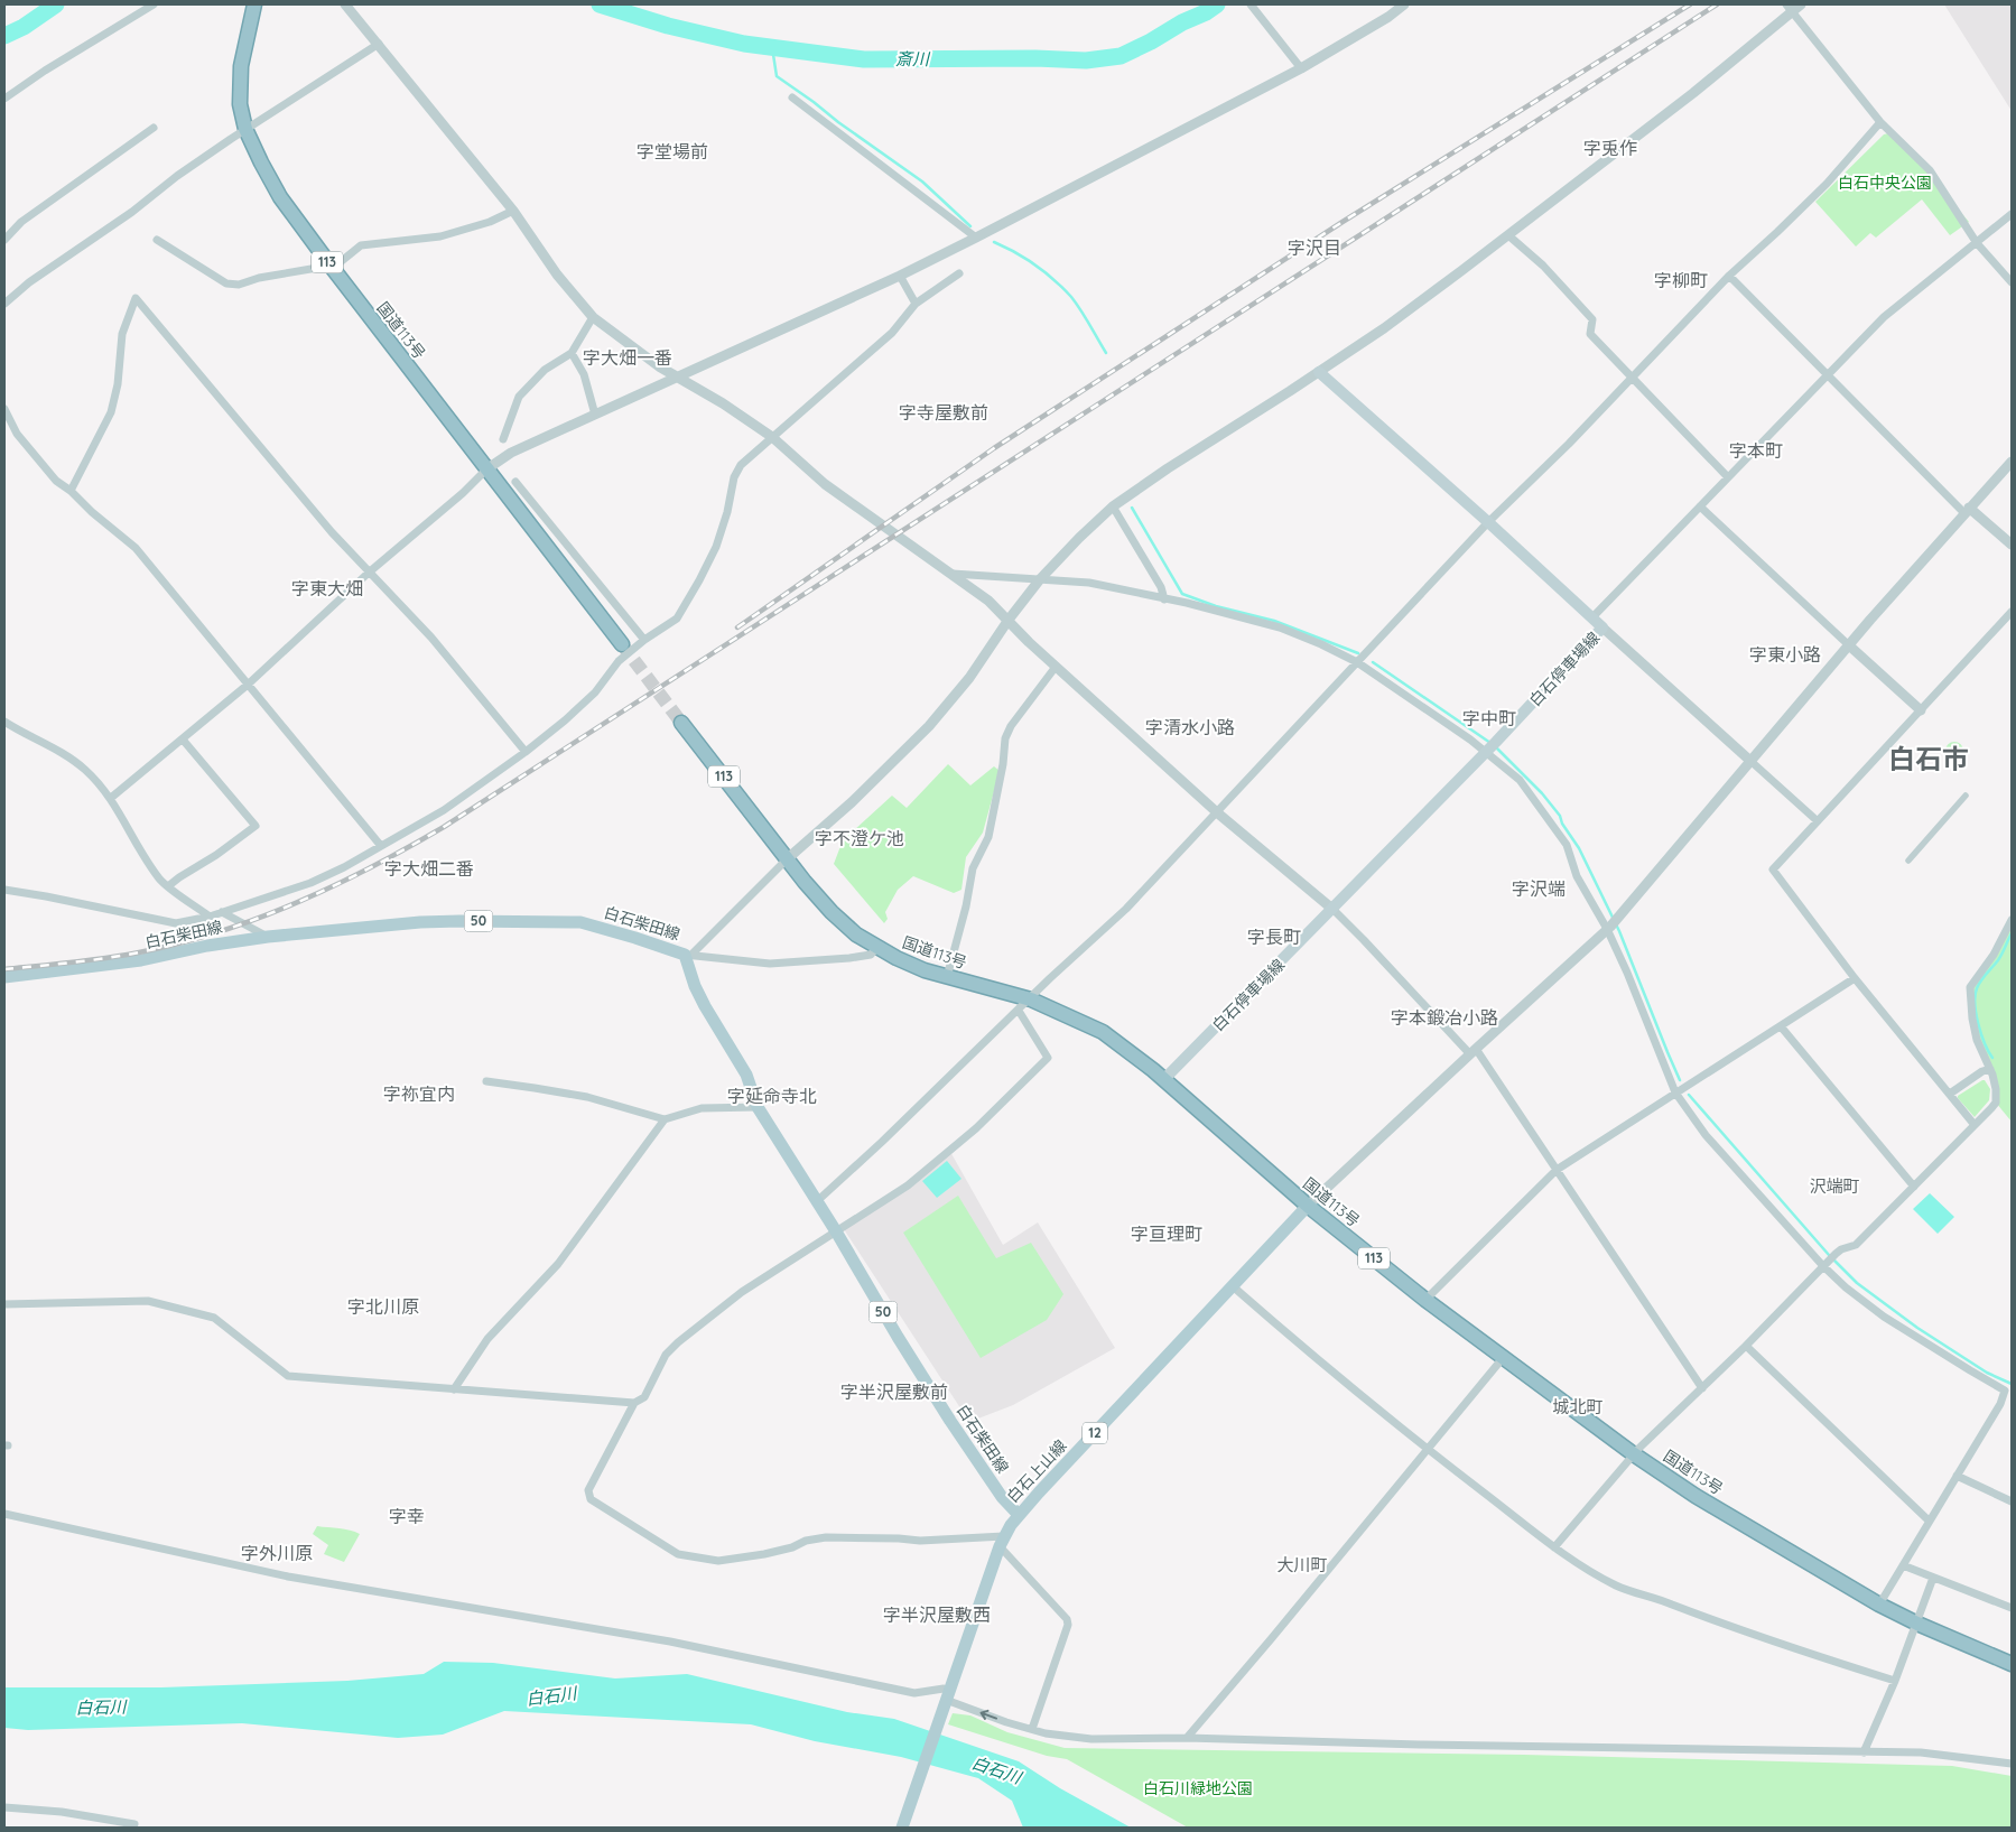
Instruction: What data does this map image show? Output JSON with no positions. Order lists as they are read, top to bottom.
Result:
{
  "streets": {
    "highway": ["113", "国道113号"],
    "main road": [
      "白石停車場線",
      "50",
      "白石柴田線",
      "12",
      "白石上山線"
    ]
  },
  "crossings": [
    ["国道113号", "白石停車場線"],
    ["国道113号", "白石上山線"],
    ["白石柴田線", "白石上山線"]
  ],
  "districts": [
    "字兎作",
    "字堂場前",
    "字沢目",
    "字柳町",
    "字大畑一番",
    "字寺屋敷前",
    "字本町",
    "字東大畑",
    "字東小路",
    "字中町",
    "字清水小路",
    "白石市",
    "字不澄ケ池",
    "字大畑二番",
    "字沢端",
    "字長町",
    "字本鍛冶小路",
    "字祢宜内",
    "字延命寺北",
    "沢端町",
    "字亘理町",
    "字北川原",
    "字半沢屋敷前",
    "城北町",
    "字幸",
    "字外川原",
    "大川町",
    "字半沢屋敷西"
  ],
  "water": ["斎川", "白石川"],
  "parks": ["白石中央公園", "白石川緑地公園"]
}
